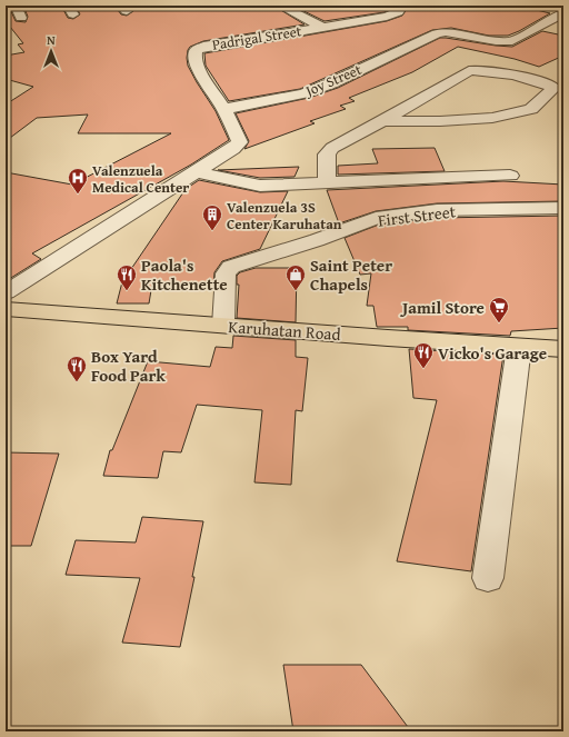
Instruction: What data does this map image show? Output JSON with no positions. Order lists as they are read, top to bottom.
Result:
{
  "streets": {
    "main road": ["Karuhatan Road"],
    "street": ["Padrigal Street", "Joy Street", "First Street"]
  },
  "crossings": [
    ["Padrigal Street", "Joy Street"],
    ["First Street", "Karuhatan Road"]
  ],
  "places": {
    "hospital": ["Valenzuela Medical Center"],
    "building": ["Valenzuela 3S Center Karuhatan"],
    "restaurant": ["Paola's Kitchenette", "Vicko's Garage", "Box Yard Food Park"],
    "shop": ["Saint Peter Chapels"],
    "supermarket": ["Jamil Store"]
  },
  "north": "top"
}
